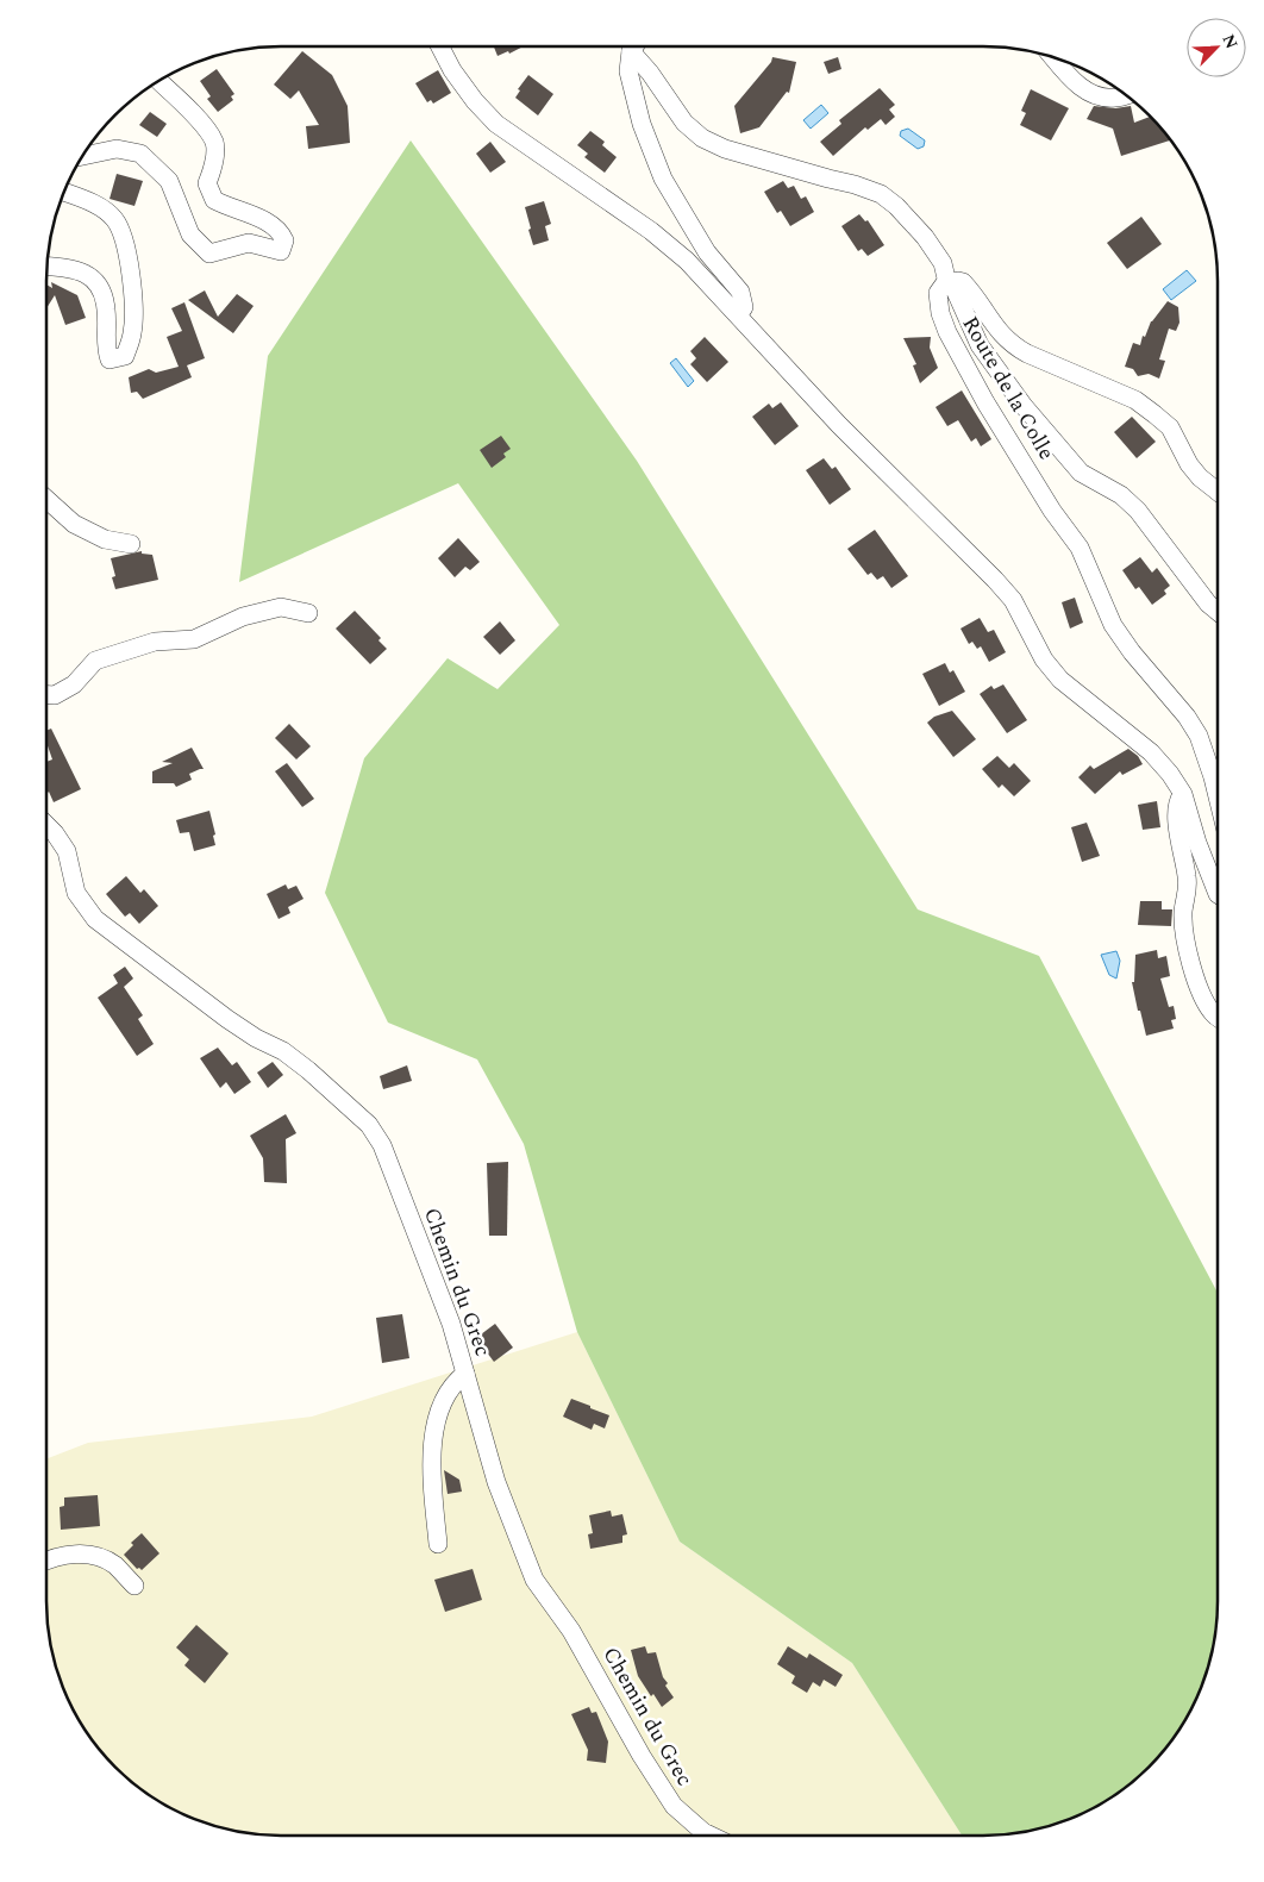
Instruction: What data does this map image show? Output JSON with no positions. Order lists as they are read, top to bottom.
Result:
{
  "streets": {
    "street": ["Route de la Colle", "Chemin du Grec"]
  },
  "north": "top right"
}
